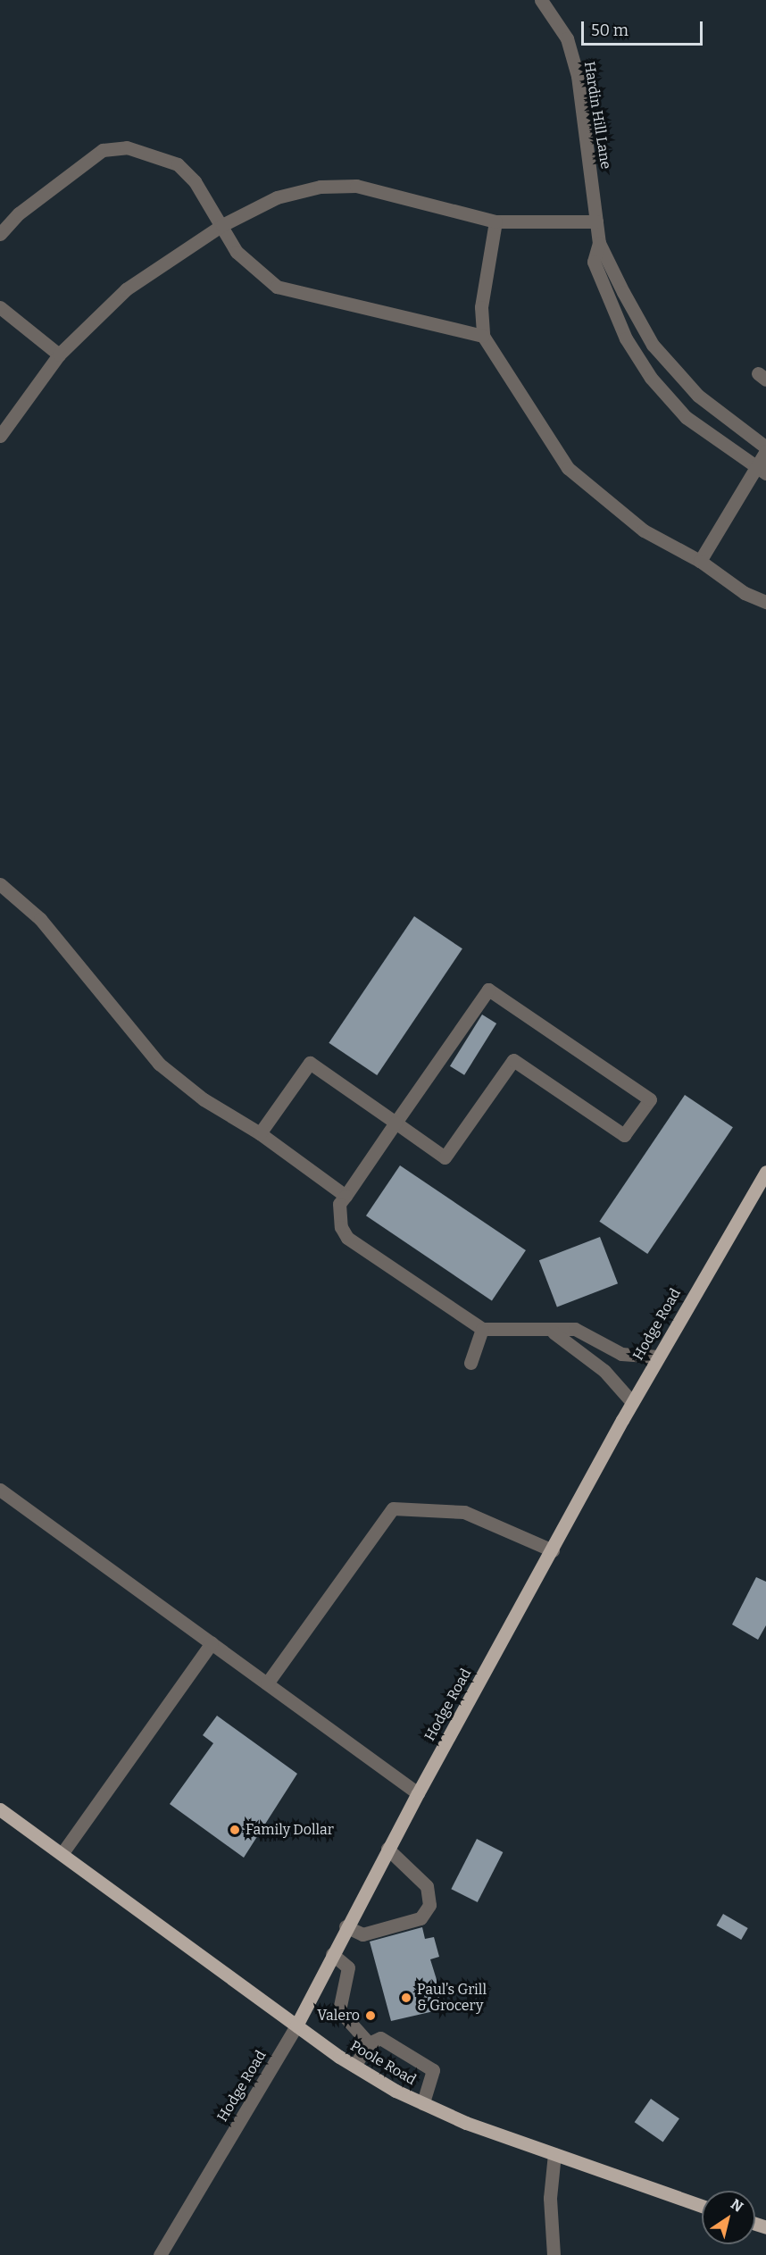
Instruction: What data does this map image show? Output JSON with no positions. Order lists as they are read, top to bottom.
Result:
{
  "streets": {
    "main road": ["Hodge Road", "Poole Road"],
    "street": ["Hardin Hill Lane"]
  },
  "crossings": [
    ["Hodge Road", "Poole Road"]
  ],
  "places": ["Family Dollar", "Paul’s Grill & Grocery", "Valero"],
  "scale_bar": "50 m",
  "north": "top right"
}
